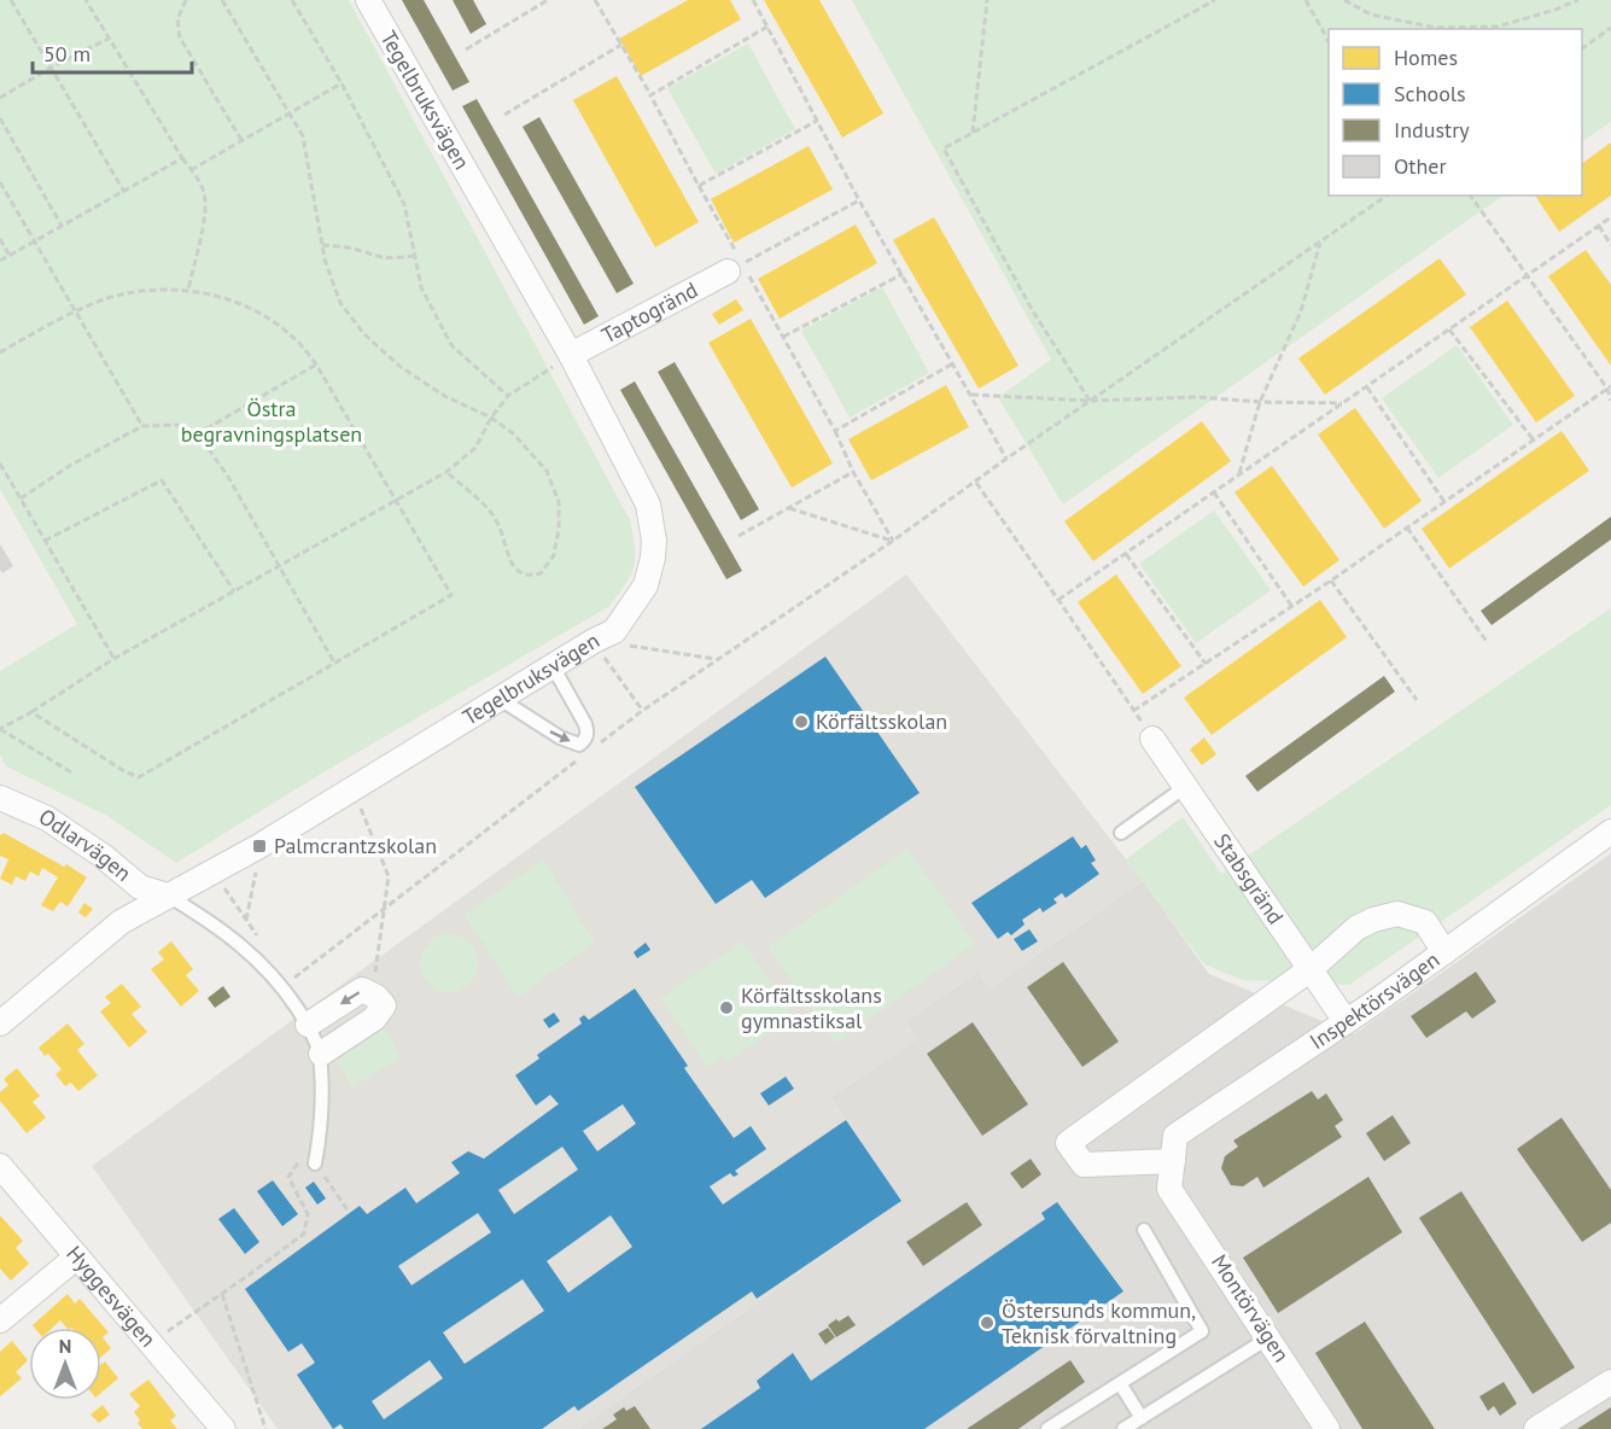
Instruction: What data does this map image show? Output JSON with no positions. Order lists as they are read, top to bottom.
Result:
{
  "streets": {
    "street": [
      "Tegelbruksvägen",
      "Taptogränd",
      "Odlarvägen",
      "Stabsgränd",
      "Inspektörsvägen",
      "Hyggesvägen",
      "Montörvägen"
    ]
  },
  "crossings": [
    ["Tegelbruksvägen", "Taptogränd"],
    ["Tegelbruksvägen", "Odlarvägen"],
    ["Stabsgränd", "Inspektörsvägen"],
    ["Inspektörsvägen", "Montörvägen"]
  ],
  "parks": ["Östra begravningsplatsen"],
  "places": {
    "other": ["Körfältsskolan", "Körfältsskolans gymnastiksal", "Östersunds kommun, Teknisk förvaltning"],
    "transit": ["Palmcrantzskolan"]
  },
  "legend": [
    "Homes",
    "Schools",
    "Industry",
    "Other"
  ],
  "scale_bar": "50 m",
  "north": "top"
}
